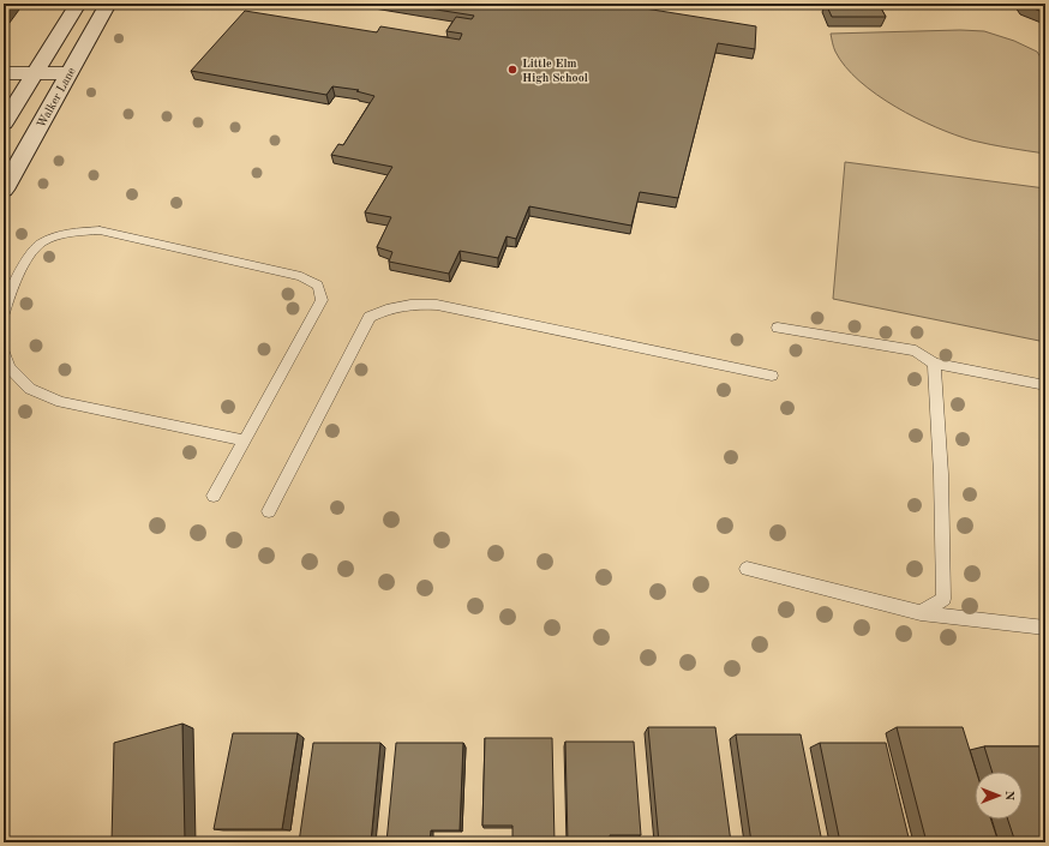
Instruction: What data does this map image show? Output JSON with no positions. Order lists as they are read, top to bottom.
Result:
{
  "streets": {
    "street": ["Walker Lane"]
  },
  "places": ["Little Elm High School"],
  "north": "right"
}
